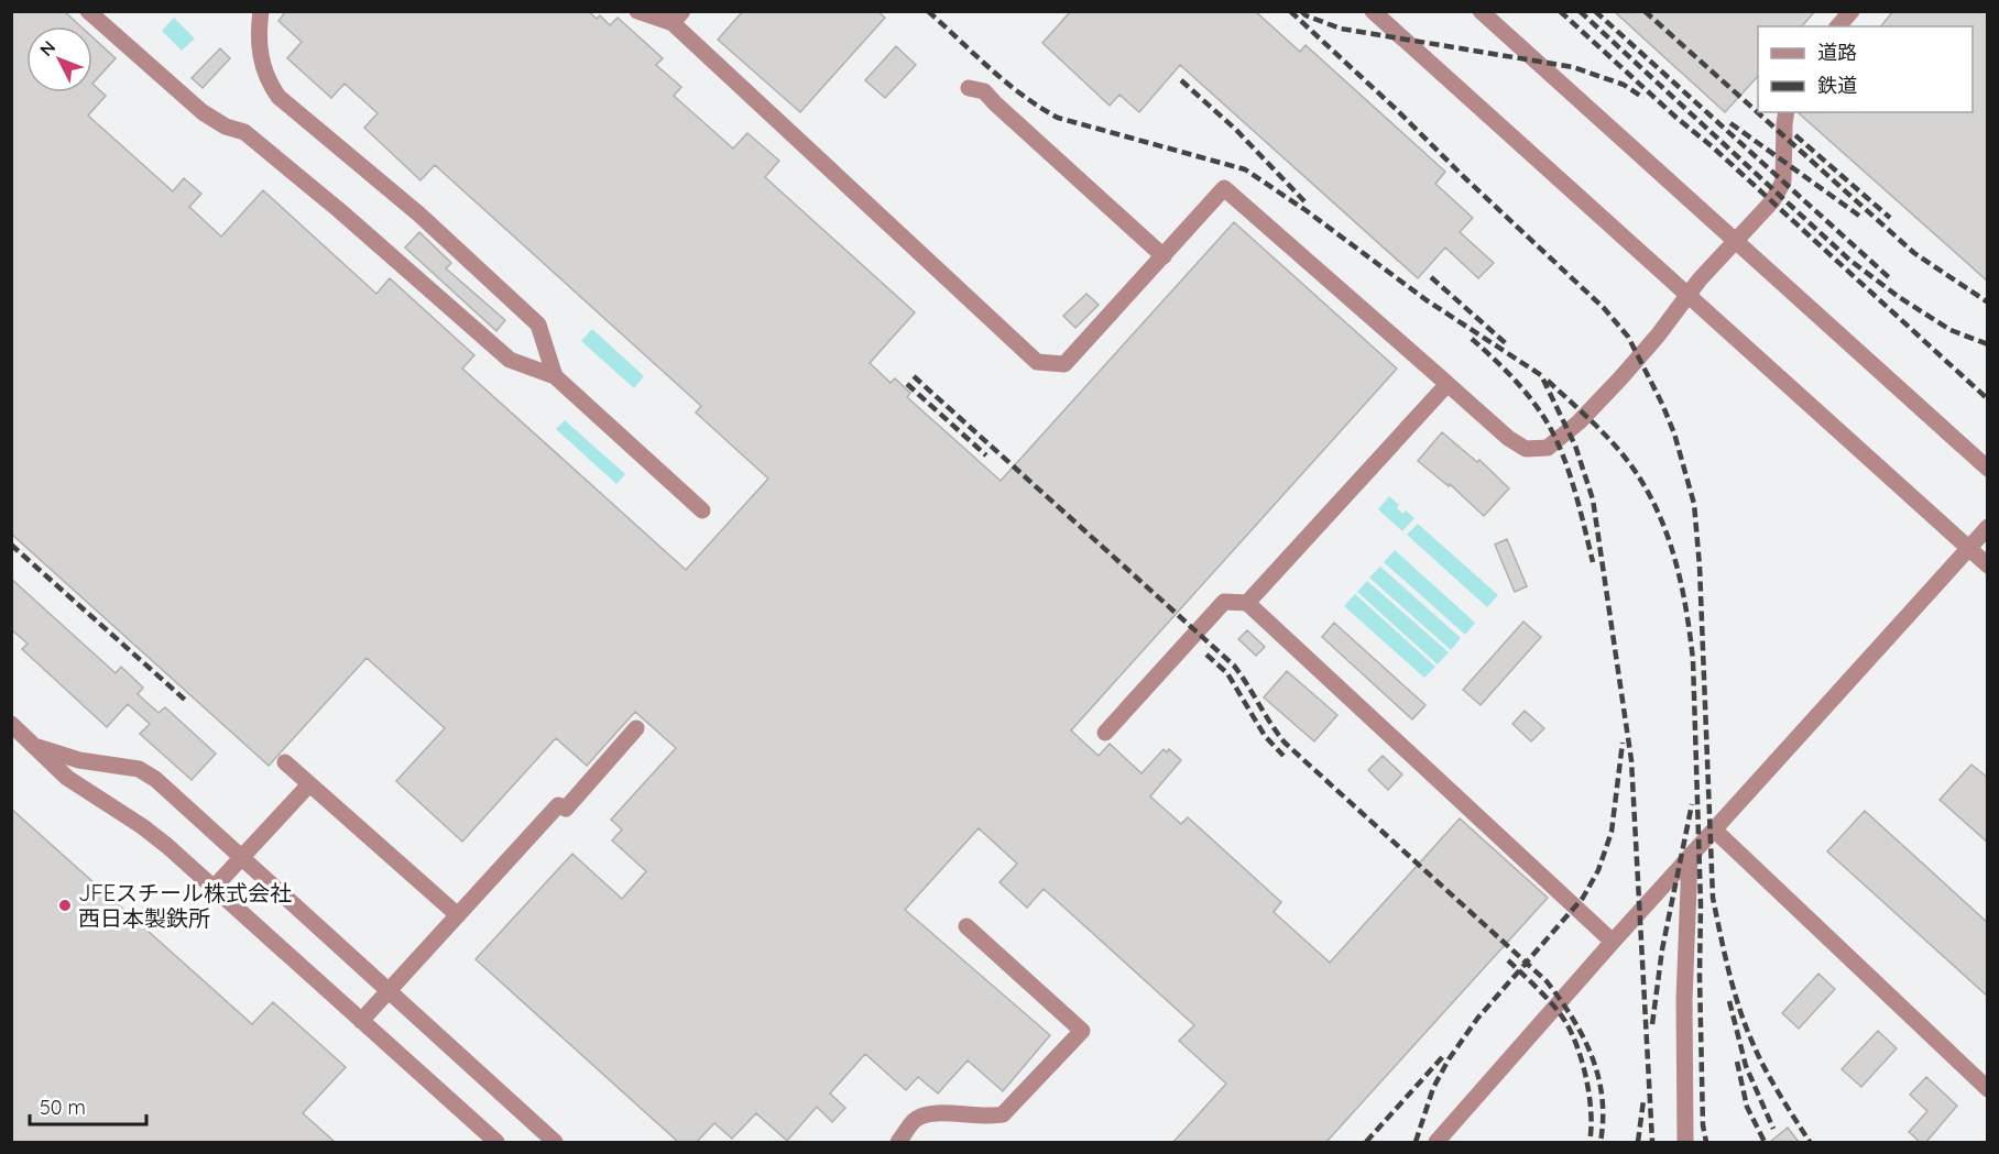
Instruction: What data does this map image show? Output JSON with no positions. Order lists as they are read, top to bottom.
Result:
{
  "places": ["JFEスチール株式会社 西日本製鉄所"],
  "legend": ["道路", "鉄道"],
  "scale_bar": "50 m",
  "north": "top left"
}
